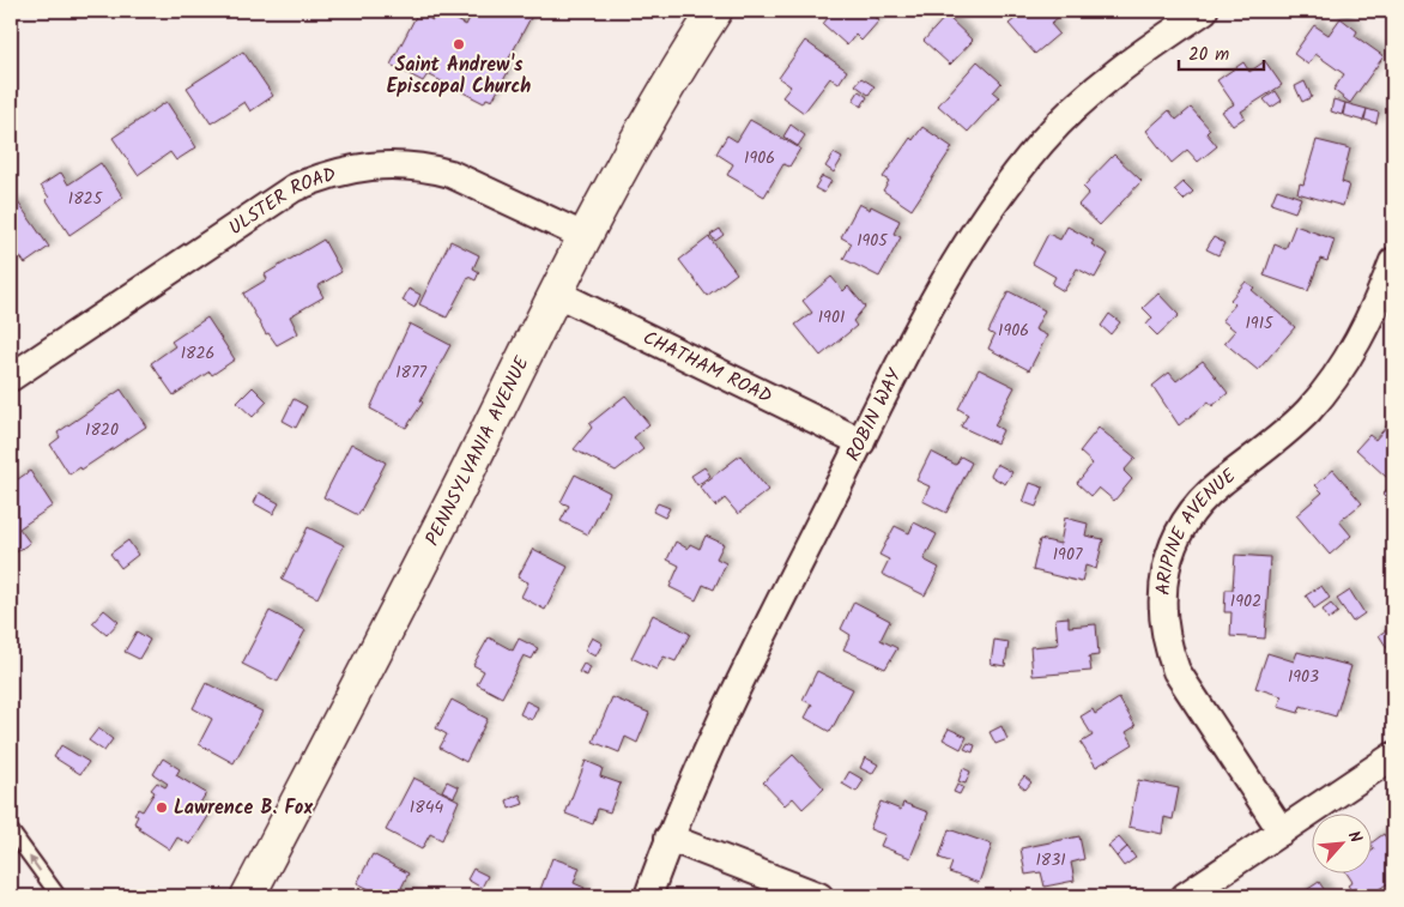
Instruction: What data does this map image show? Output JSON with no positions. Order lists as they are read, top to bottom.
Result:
{
  "streets": {
    "street": [
      "ULSTER ROAD",
      "CHATHAM ROAD",
      "ROBIN WAY",
      "PENNSYLVANIA AVENUE",
      "ARIPINE AVENUE"
    ]
  },
  "crossings": [
    ["ULSTER ROAD", "PENNSYLVANIA AVENUE"],
    ["CHATHAM ROAD", "ROBIN WAY"],
    ["CHATHAM ROAD", "PENNSYLVANIA AVENUE"]
  ],
  "places": ["Saint Andrew's Episcopal Church", "Lawrence B. Fox"],
  "house_numbers": [
    "1906",
    "1825",
    "1905",
    "1901",
    "1915",
    "1906",
    "1826",
    "1877",
    "1820",
    "1907",
    "1902",
    "1903",
    "1844",
    "1831"
  ],
  "scale_bar": "20 m",
  "north": "top right"
}
